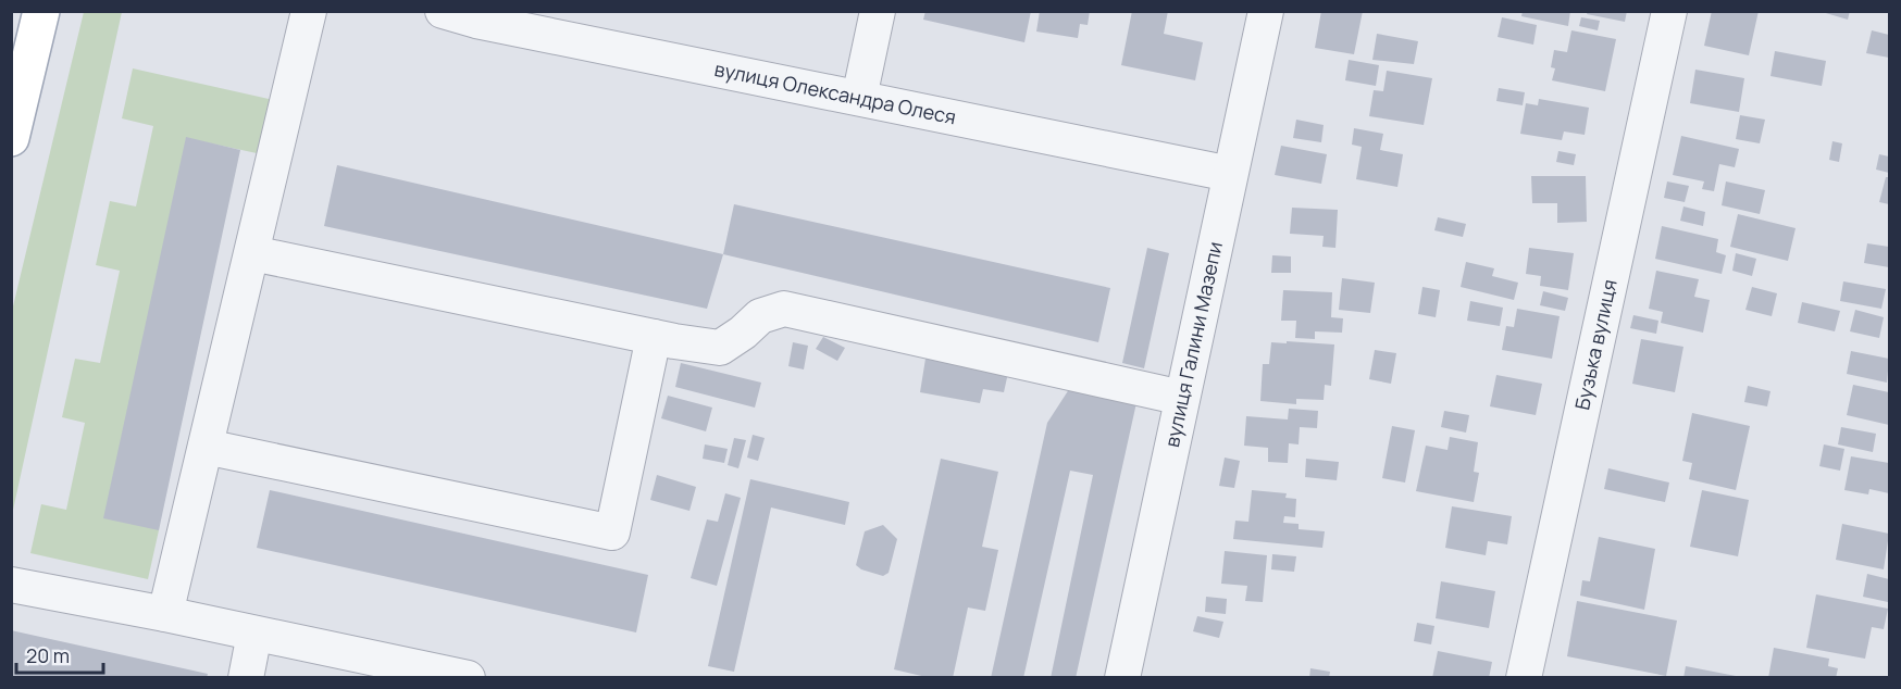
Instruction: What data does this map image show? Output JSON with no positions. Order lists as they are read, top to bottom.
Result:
{
  "streets": {
    "street": ["вулиця Олександра Олеся", "вулиця Галини Мазепи", "Бузька вулиця"]
  },
  "crossings": [
    ["вулиця Олександра Олеся", "вулиця Галини Мазепи"]
  ],
  "scale_bar": "20 m"
}
